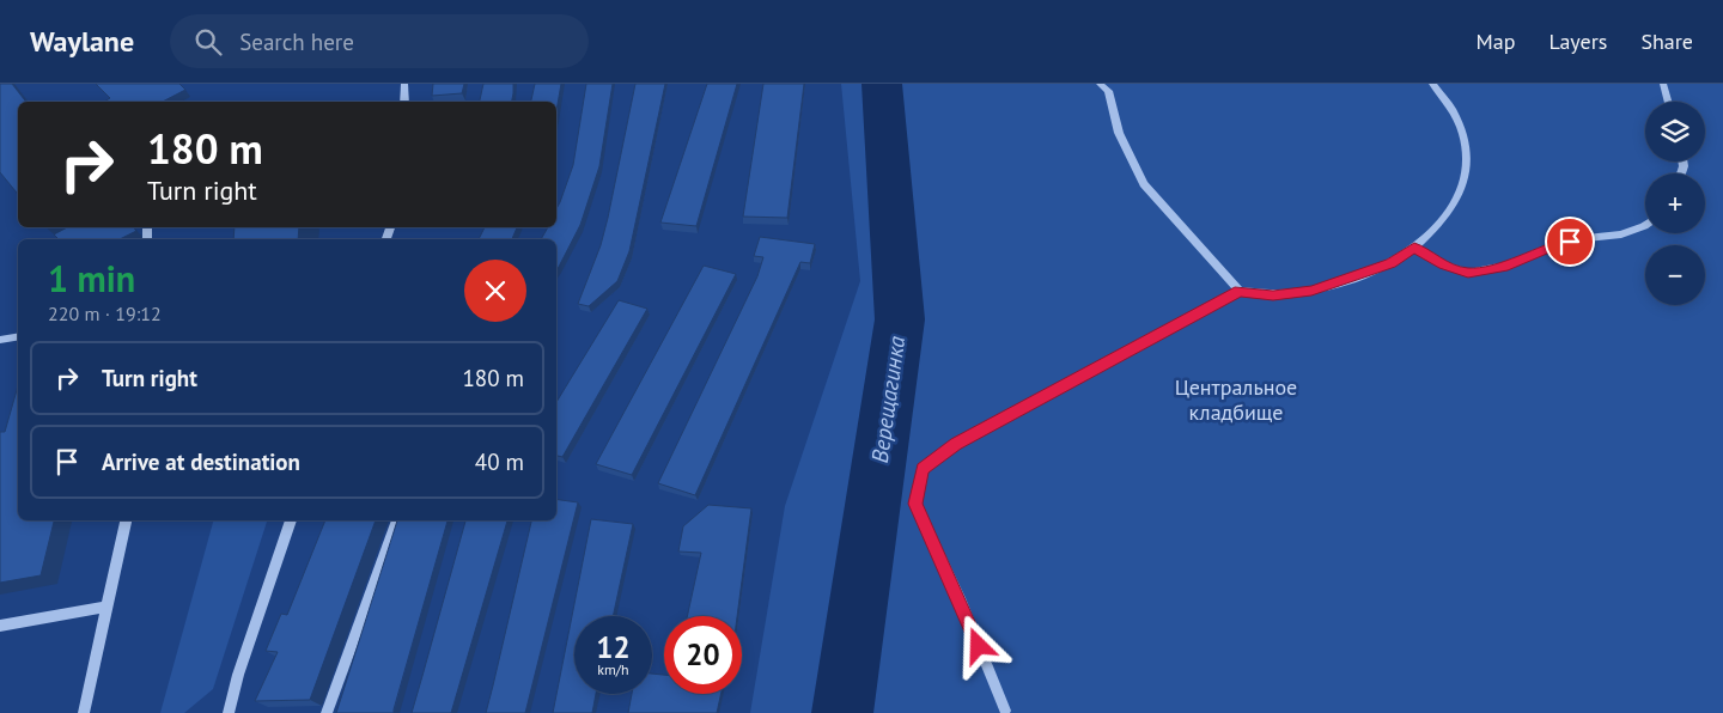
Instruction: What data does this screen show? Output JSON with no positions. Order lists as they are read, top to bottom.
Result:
{
  "water": ["Верещагинка"],
  "parks": ["Центральное кладбище"],
  "page": {
    "header": "Waylane",
    "search": "Search here",
    "nav": ["Map", "Layers", "Share"],
    "map_buttons": ["+", "−"],
    "turn": ["180 m", "Turn right"],
    "heading": ["1 min", "220 m · 19:12"],
    "list": [
      {
        "name": "Turn right",
        "value": "180 m"
      },
      {
        "name": "Arrive at destination",
        "value": "40 m"
      }
    ],
    "speed": "12 km/h",
    "limit": "20"
  }
}
